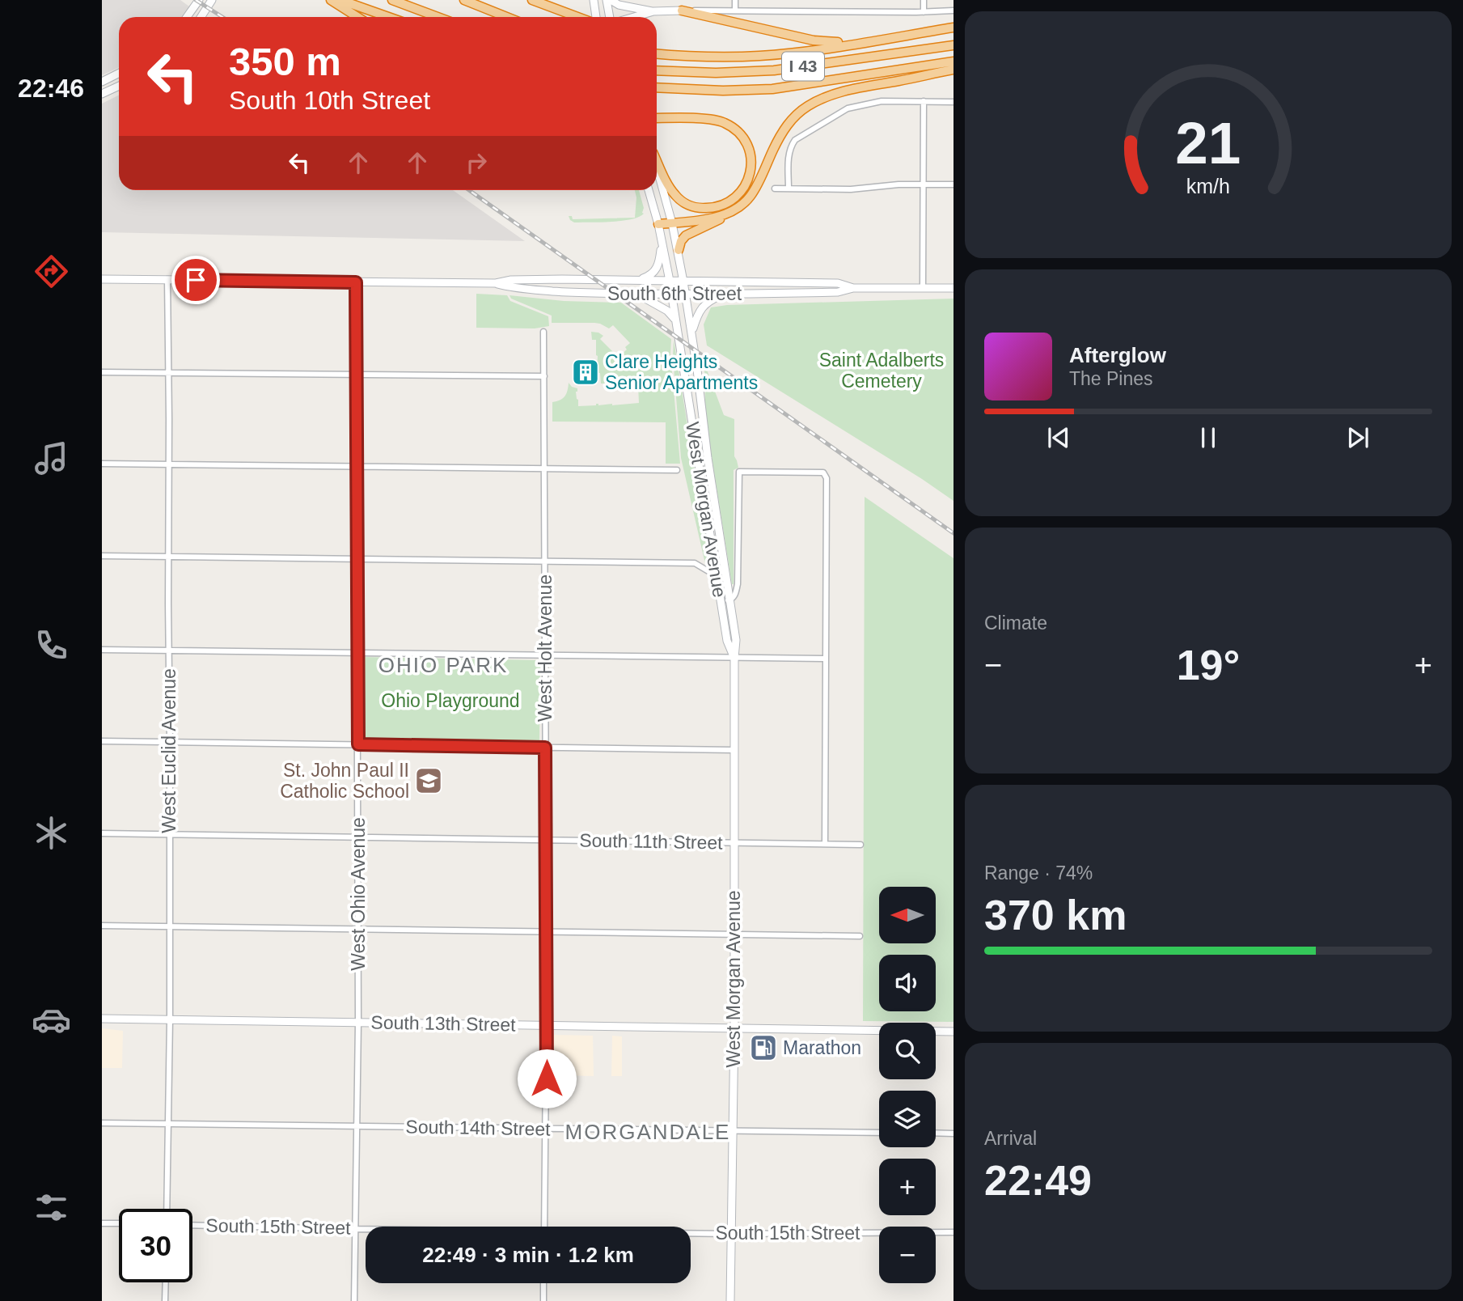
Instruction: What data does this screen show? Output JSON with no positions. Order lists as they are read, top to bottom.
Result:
{
  "streets": {
    "highway": ["I 43"],
    "street": [
      "South 6th Street",
      "West Morgan Avenue",
      "West Holt Avenue",
      "West Euclid Avenue",
      "South 11th Street",
      "West Ohio Avenue",
      "South 13th Street",
      "South 14th Street",
      "South 15th Street"
    ]
  },
  "crossings": [
    ["South 6th Street", "West Morgan Avenue"],
    ["South 6th Street", "West Euclid Avenue"],
    ["South 6th Street", "West Ohio Avenue"],
    ["West Morgan Avenue", "South 11th Street"],
    ["West Morgan Avenue", "South 13th Street"],
    ["West Morgan Avenue", "South 14th Street"],
    ["West Morgan Avenue", "South 15th Street"],
    ["West Holt Avenue", "South 11th Street"],
    ["West Holt Avenue", "South 13th Street"],
    ["West Holt Avenue", "South 14th Street"],
    ["West Euclid Avenue", "South 11th Street"],
    ["West Euclid Avenue", "South 13th Street"],
    ["West Euclid Avenue", "South 14th Street"],
    ["South 11th Street", "West Ohio Avenue"],
    ["West Ohio Avenue", "South 13th Street"],
    ["West Ohio Avenue", "South 14th Street"],
    ["West Ohio Avenue", "South 15th Street"]
  ],
  "districts": ["OHIO PARK", "MORGANDALE"],
  "parks": ["Saint Adalberts Cemetery", "Ohio Playground"],
  "places": {
    "building": ["Clare Heights Senior Apartments"],
    "school or university": ["St. John Paul II Catholic School"],
    "fuel station": ["Marathon"]
  },
  "north": "left",
  "page": {
    "tabs": "22:46",
    "turn": ["350 m", "South 10th Street"],
    "song": ["Afterglow", "The Pines"],
    "tile": [
      "Climate",
      ["Range · 74%", "370 km"],
      ["Arrival", "22:49"]
    ],
    "heat": ["−", "19°", "+"],
    "map_buttons": ["+", "−"],
    "limit": "30",
    "trip": "22:49 · 3 min · 1.2 km",
    "gauge": ["21", "km/h"]
  }
}
